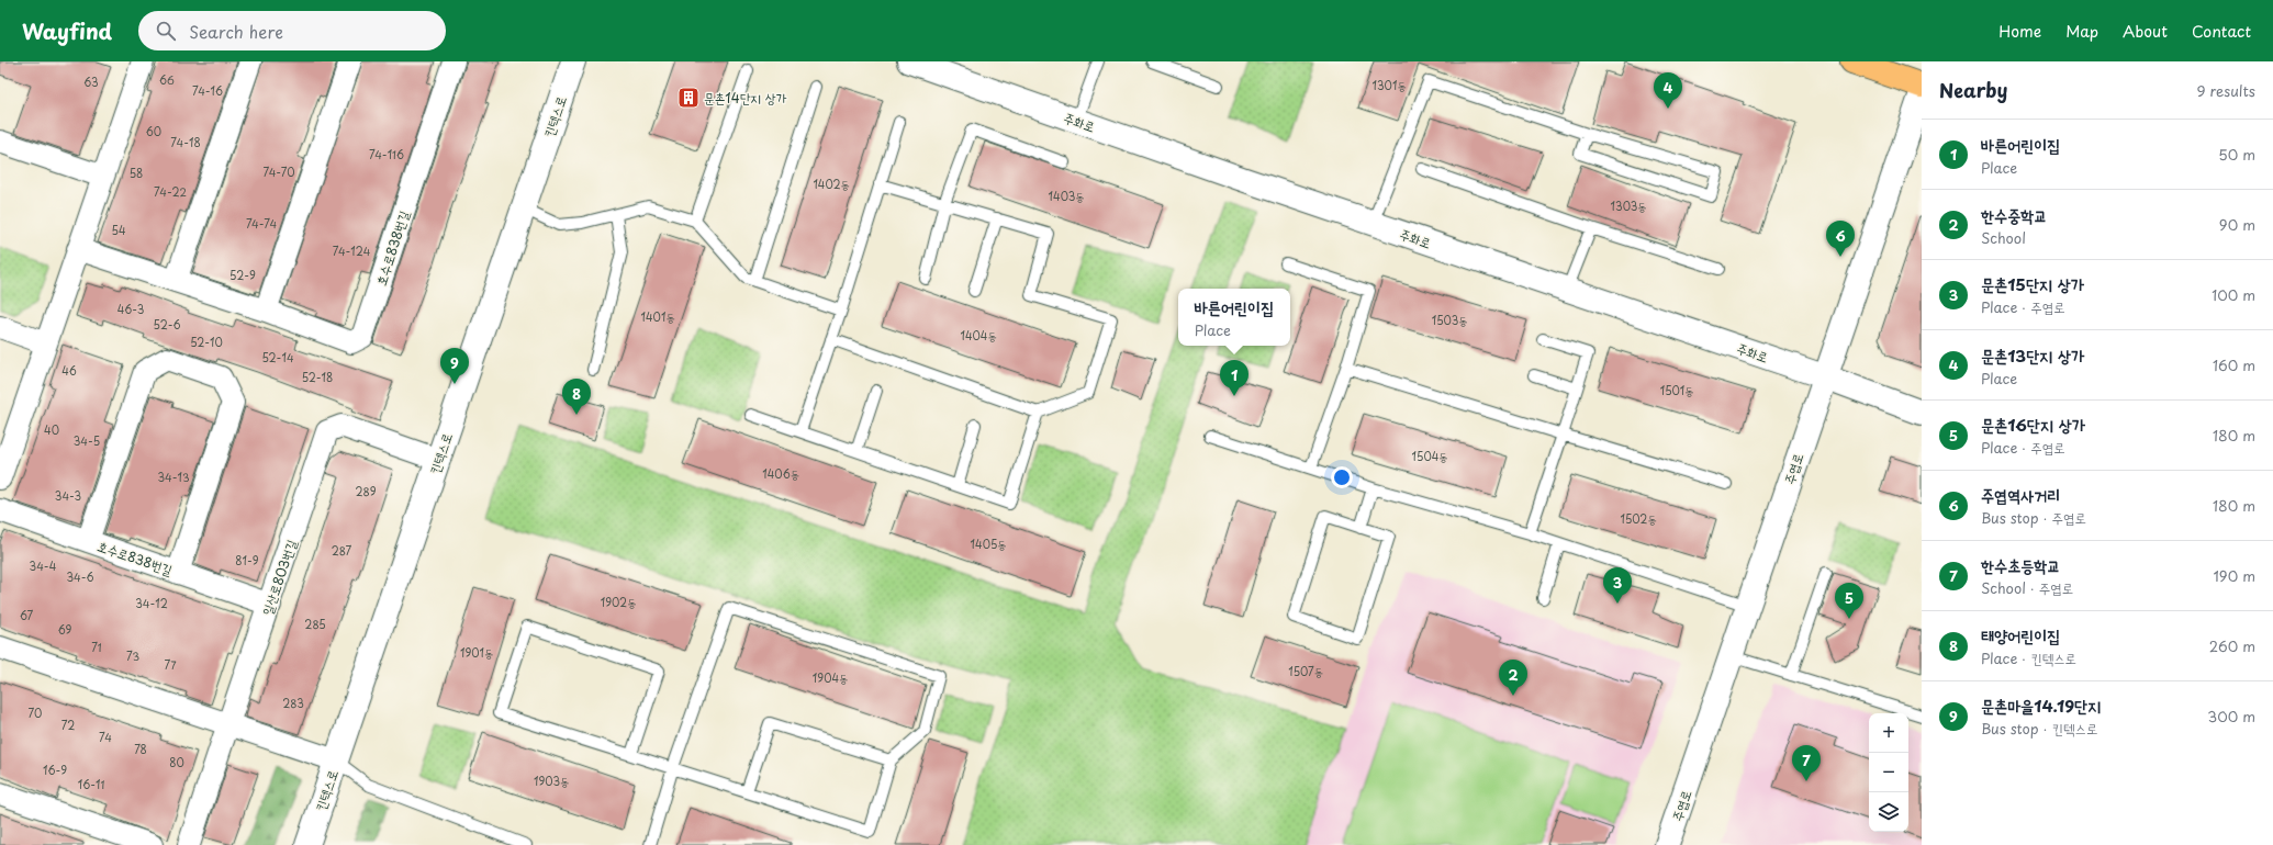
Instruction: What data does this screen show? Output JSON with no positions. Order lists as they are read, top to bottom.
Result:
{
  "streets": {
    "street": [
      "킨텍스로",
      "주화로",
      "호수로838번길",
      "주엽로",
      "일산로803번길"
    ]
  },
  "crossings": [
    ["킨텍스로", "일산로803번길"],
    ["주화로", "주엽로"],
    ["호수로838번길", "일산로803번길"]
  ],
  "places": {
    "building": ["문촌14단지 상가"]
  },
  "house_numbers": [
    "66",
    "63",
    "1301동",
    "74-16",
    "60",
    "74-18",
    "74-116",
    "74-70",
    "58",
    "1402동",
    "74-22",
    "1403동",
    "1303동",
    "74-74",
    "54",
    "74-124",
    "52-9",
    "46-3",
    "1401동",
    "1503동",
    "52-6",
    "1404동",
    "52-10",
    "52-14",
    "46",
    "52-18",
    "1501동",
    "40",
    "34-5",
    "1504동",
    "1406동",
    "34-13",
    "289",
    "34-3",
    "1502동",
    "1405동",
    "287",
    "81-9",
    "34-4",
    "34-6",
    "1902동",
    "34-12",
    "67",
    "285",
    "69",
    "71",
    "1901동",
    "73",
    "77",
    "1507동",
    "1904동",
    "283",
    "70",
    "72",
    "74",
    "78",
    "80",
    "16-9",
    "1903동",
    "16-11"
  ],
  "page": {
    "header": "Wayfind",
    "search": "Search here",
    "nav": [
      "Home",
      "Map",
      "About",
      "Contact"
    ],
    "heading": ["Nearby", "9 results"],
    "pins": [
      "4",
      "6",
      "9",
      "1",
      "8",
      "3",
      "5",
      "2",
      "7"
    ],
    "list": [
      {
        "mark": "1",
        "name": "바른어린이집",
        "note": "Place",
        "value": "50 m"
      },
      {
        "mark": "2",
        "name": "한수중학교",
        "note": "School",
        "value": "90 m"
      },
      {
        "mark": "3",
        "name": "문촌15단지 상가",
        "note": "Place · 주엽로",
        "value": "100 m"
      },
      {
        "mark": "4",
        "name": "문촌13단지 상가",
        "note": "Place",
        "value": "160 m"
      },
      {
        "mark": "5",
        "name": "문촌16단지 상가",
        "note": "Place · 주엽로",
        "value": "180 m"
      },
      {
        "mark": "6",
        "name": "주엽역사거리",
        "note": "Bus stop · 주엽로",
        "value": "180 m"
      },
      {
        "mark": "7",
        "name": "한수초등학교",
        "note": "School · 주엽로",
        "value": "190 m"
      },
      {
        "mark": "8",
        "name": "태양어린이집",
        "note": "Place · 킨텍스로",
        "value": "260 m"
      },
      {
        "mark": "9",
        "name": "문촌마을14.19단지",
        "note": "Bus stop · 킨텍스로",
        "value": "300 m"
      }
    ],
    "popup": ["바른어린이집", "Place"],
    "map_buttons": ["+", "−"]
  }
}
